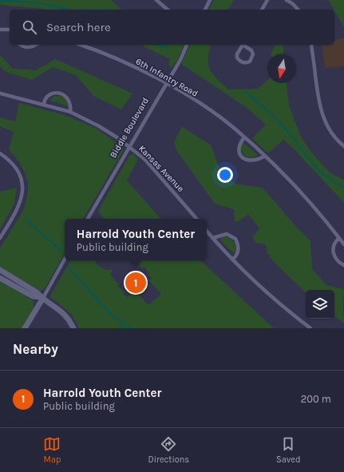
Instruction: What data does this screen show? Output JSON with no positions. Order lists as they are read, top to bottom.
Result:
{
  "streets": {
    "street": ["6th Infantry Road", "Biddle Boulevard", "Kansas Avenue"]
  },
  "crossings": [
    ["6th Infantry Road", "Biddle Boulevard"],
    ["Biddle Boulevard", "Kansas Avenue"]
  ],
  "north": "bottom",
  "page": {
    "search": "Search here",
    "popup": ["Harrold Youth Center", "Public building"],
    "pins": "1",
    "heading": "Nearby",
    "list": [
      {
        "mark": "1",
        "name": "Harrold Youth Center",
        "note": "Public building",
        "value": "200 m"
      }
    ],
    "nav": ["Map", "Directions", "Saved"]
  }
}
